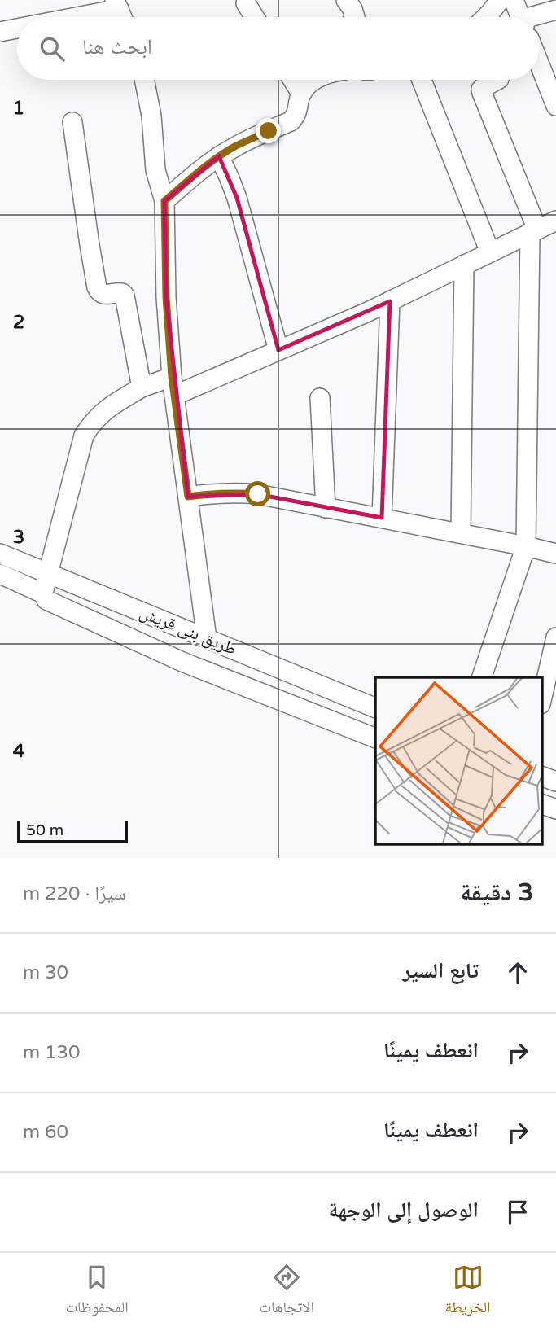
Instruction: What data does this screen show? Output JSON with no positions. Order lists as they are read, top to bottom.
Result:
{
  "streets": {
    "street": ["طريق بنى قريش"]
  },
  "scale_bar": "50 m",
  "page": {
    "search": "ابحث هنا",
    "scale": "50 m",
    "heading": ["3 دقيقة", "سيرًا · 220 m"],
    "list": [
      ["تابع السير", "30 m"],
      ["انعطف يمينًا", "130 m"],
      ["انعطف يمينًا", "60 m"],
      "الوصول إلى الوجهة"
    ],
    "nav": ["الخريطة", "الاتجاهات", "المحفوظات"]
  },
  "grid": {
    "rows": [
      "1",
      "2",
      "3",
      "4"
    ]
  }
}
